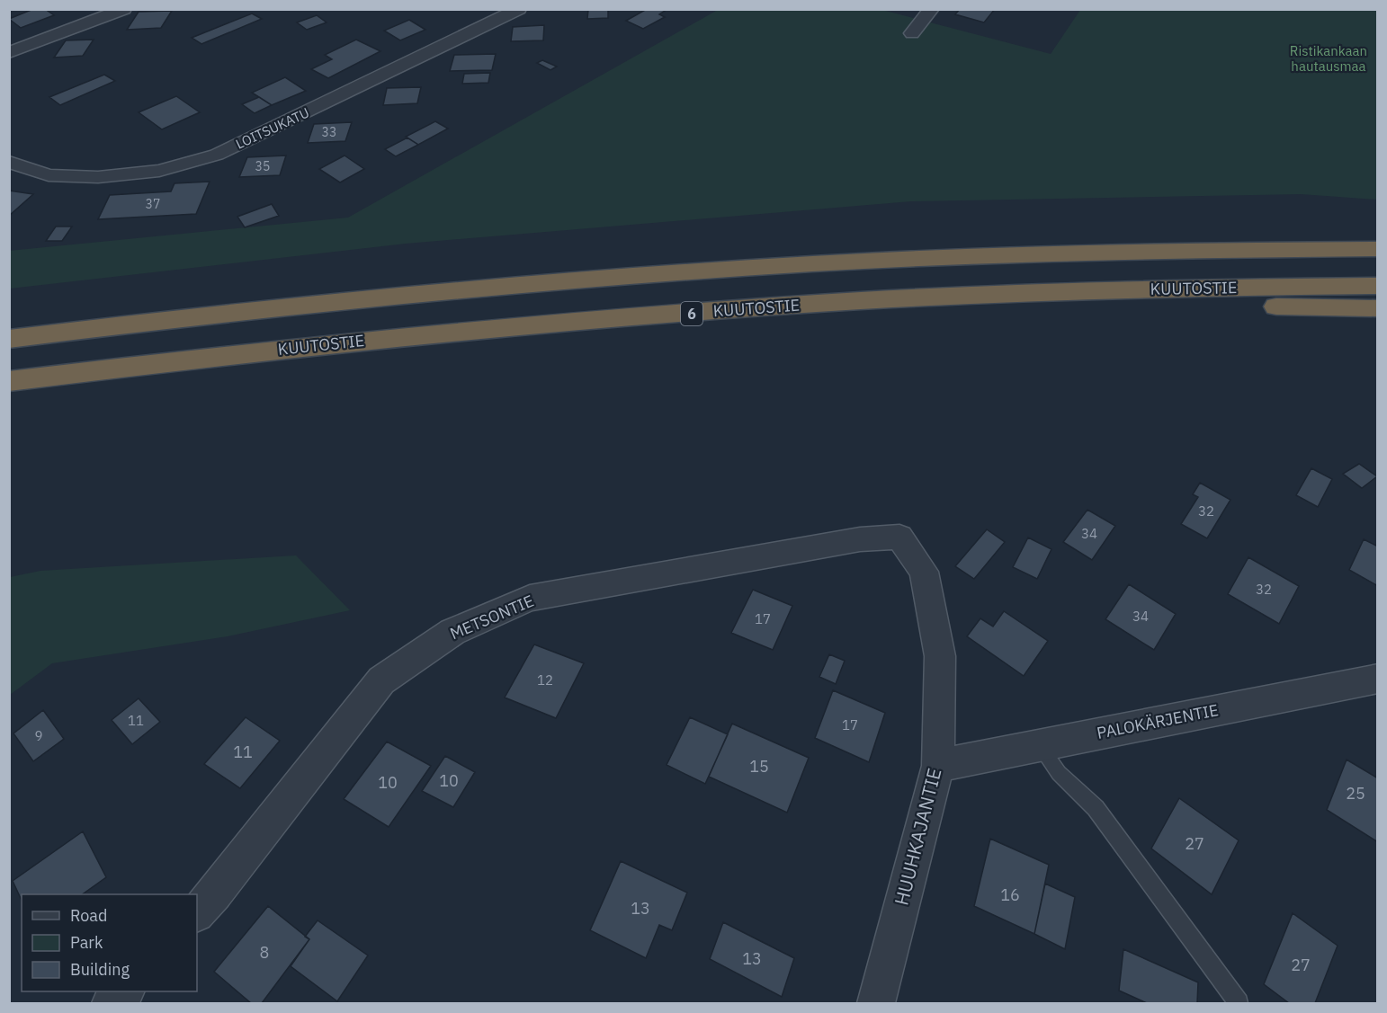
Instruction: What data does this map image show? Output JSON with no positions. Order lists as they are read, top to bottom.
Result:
{
  "streets": {
    "highway": ["KUUTOSTIE", "6"],
    "street": [
      "LOITSUKATU",
      "METSONTIE",
      "PALOKÄRJENTIE",
      "HUUHKAJANTIE"
    ]
  },
  "crossings": [
    ["METSONTIE", "HUUHKAJANTIE"],
    ["PALOKÄRJENTIE", "HUUHKAJANTIE"]
  ],
  "parks": ["Ristikankaan hautausmaa"],
  "house_numbers": [
    "33",
    "35",
    "37",
    "32",
    "34",
    "32",
    "34",
    "17",
    "12",
    "11",
    "17",
    "9",
    "11",
    "15",
    "10",
    "10",
    "25",
    "27",
    "16",
    "13",
    "8",
    "13",
    "27"
  ],
  "legend": ["Road", "Park", "Building"]
}
